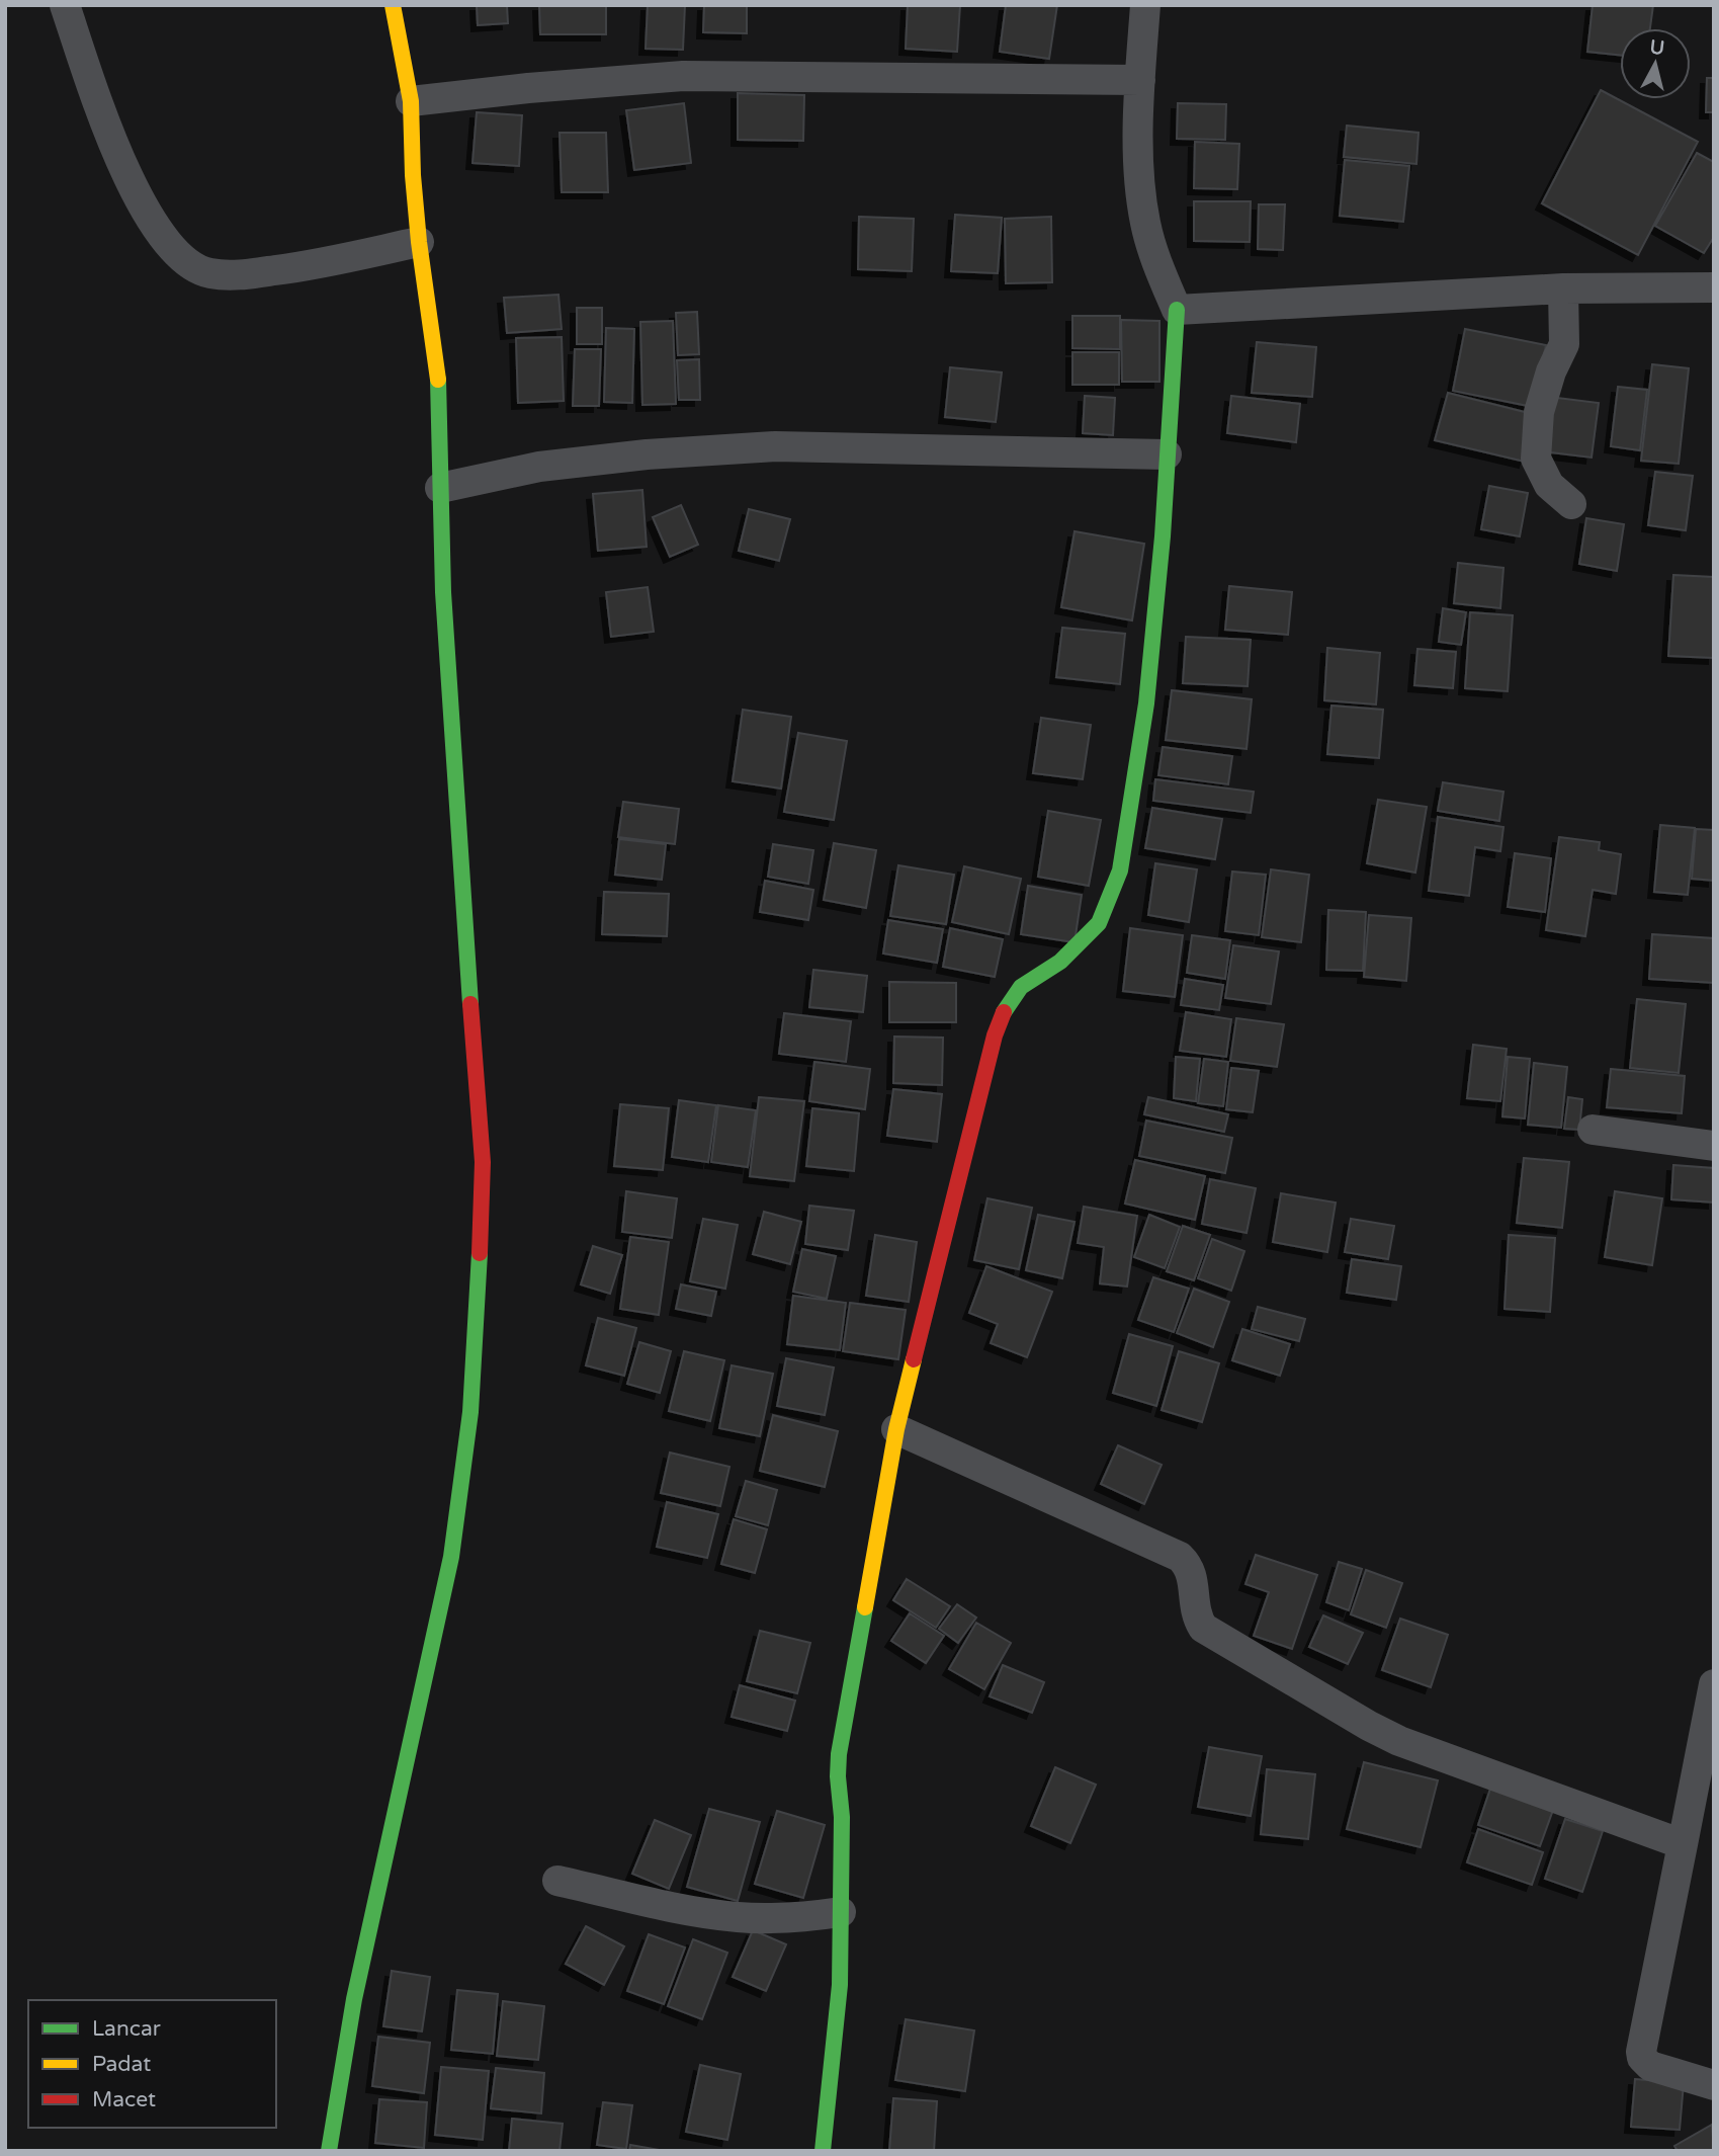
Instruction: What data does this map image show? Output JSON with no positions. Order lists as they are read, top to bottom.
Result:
{
  "legend": ["Lancar", "Padat", "Macet"],
  "north": "top"
}
